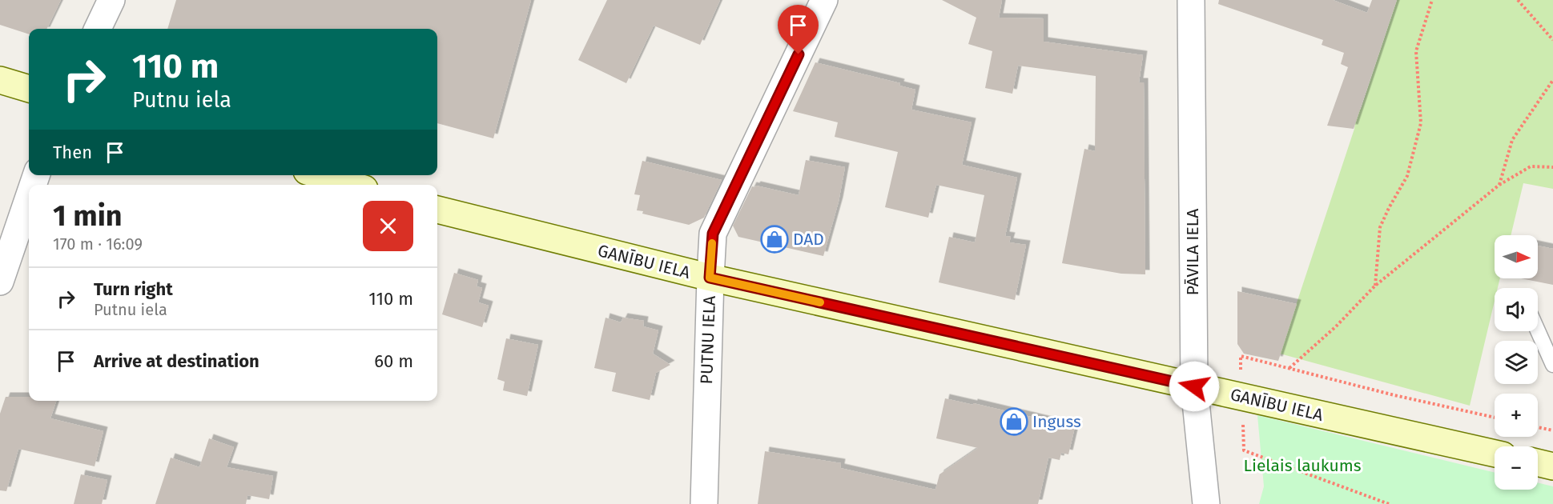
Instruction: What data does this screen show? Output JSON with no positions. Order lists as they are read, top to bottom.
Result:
{
  "streets": {
    "street": ["PĀVILA IELA", "GANĪBU IELA", "PUTNU IELA"]
  },
  "crossings": [
    ["PĀVILA IELA", "GANĪBU IELA"],
    ["GANĪBU IELA", "PUTNU IELA"]
  ],
  "parks": ["Lielais laukums"],
  "places": {
    "shop": ["DAD", "Inguss"]
  },
  "north": "right",
  "page": {
    "turn": ["110 m", "Putnu iela"],
    "then": "Then",
    "heading": ["1 min", "170 m · 16:09"],
    "map_buttons": ["+", "−"],
    "list": [
      {
        "name": "Turn right",
        "note": "Putnu iela",
        "value": "110 m"
      },
      {
        "name": "Arrive at destination",
        "value": "60 m"
      }
    ]
  }
}
